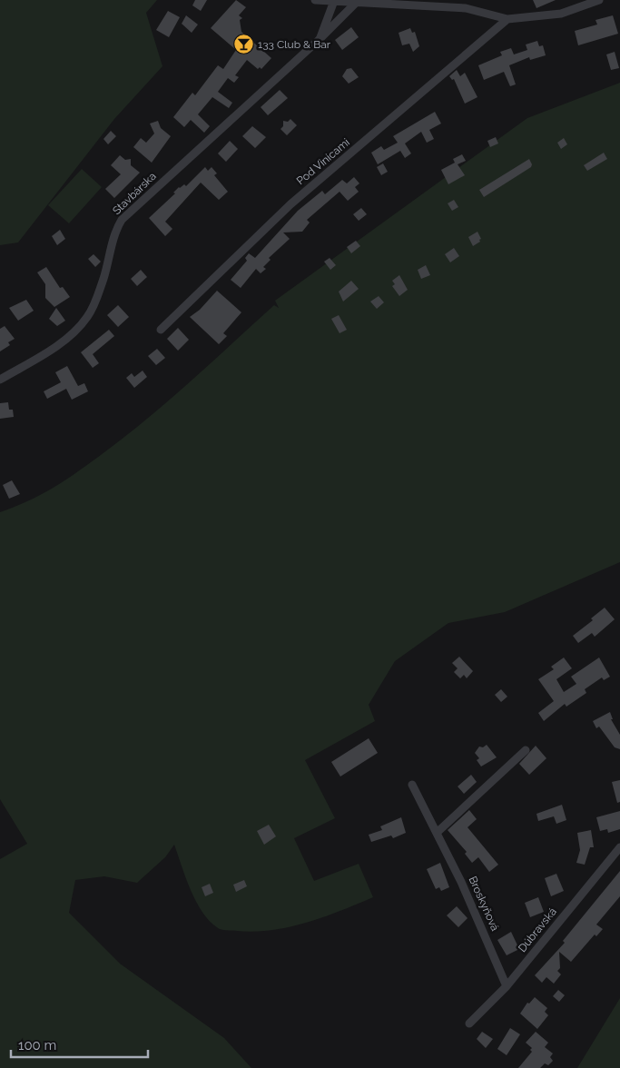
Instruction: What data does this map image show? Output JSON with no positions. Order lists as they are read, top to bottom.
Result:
{
  "streets": {
    "street": [
      "Pod Vinicami",
      "Stavbárska",
      "Broskyňová",
      "Dúbravská"
    ]
  },
  "crossings": [
    ["Broskyňová", "Dúbravská"]
  ],
  "places": {
    "bar": ["133 Club & Bar"]
  },
  "scale_bar": "100 m"
}
